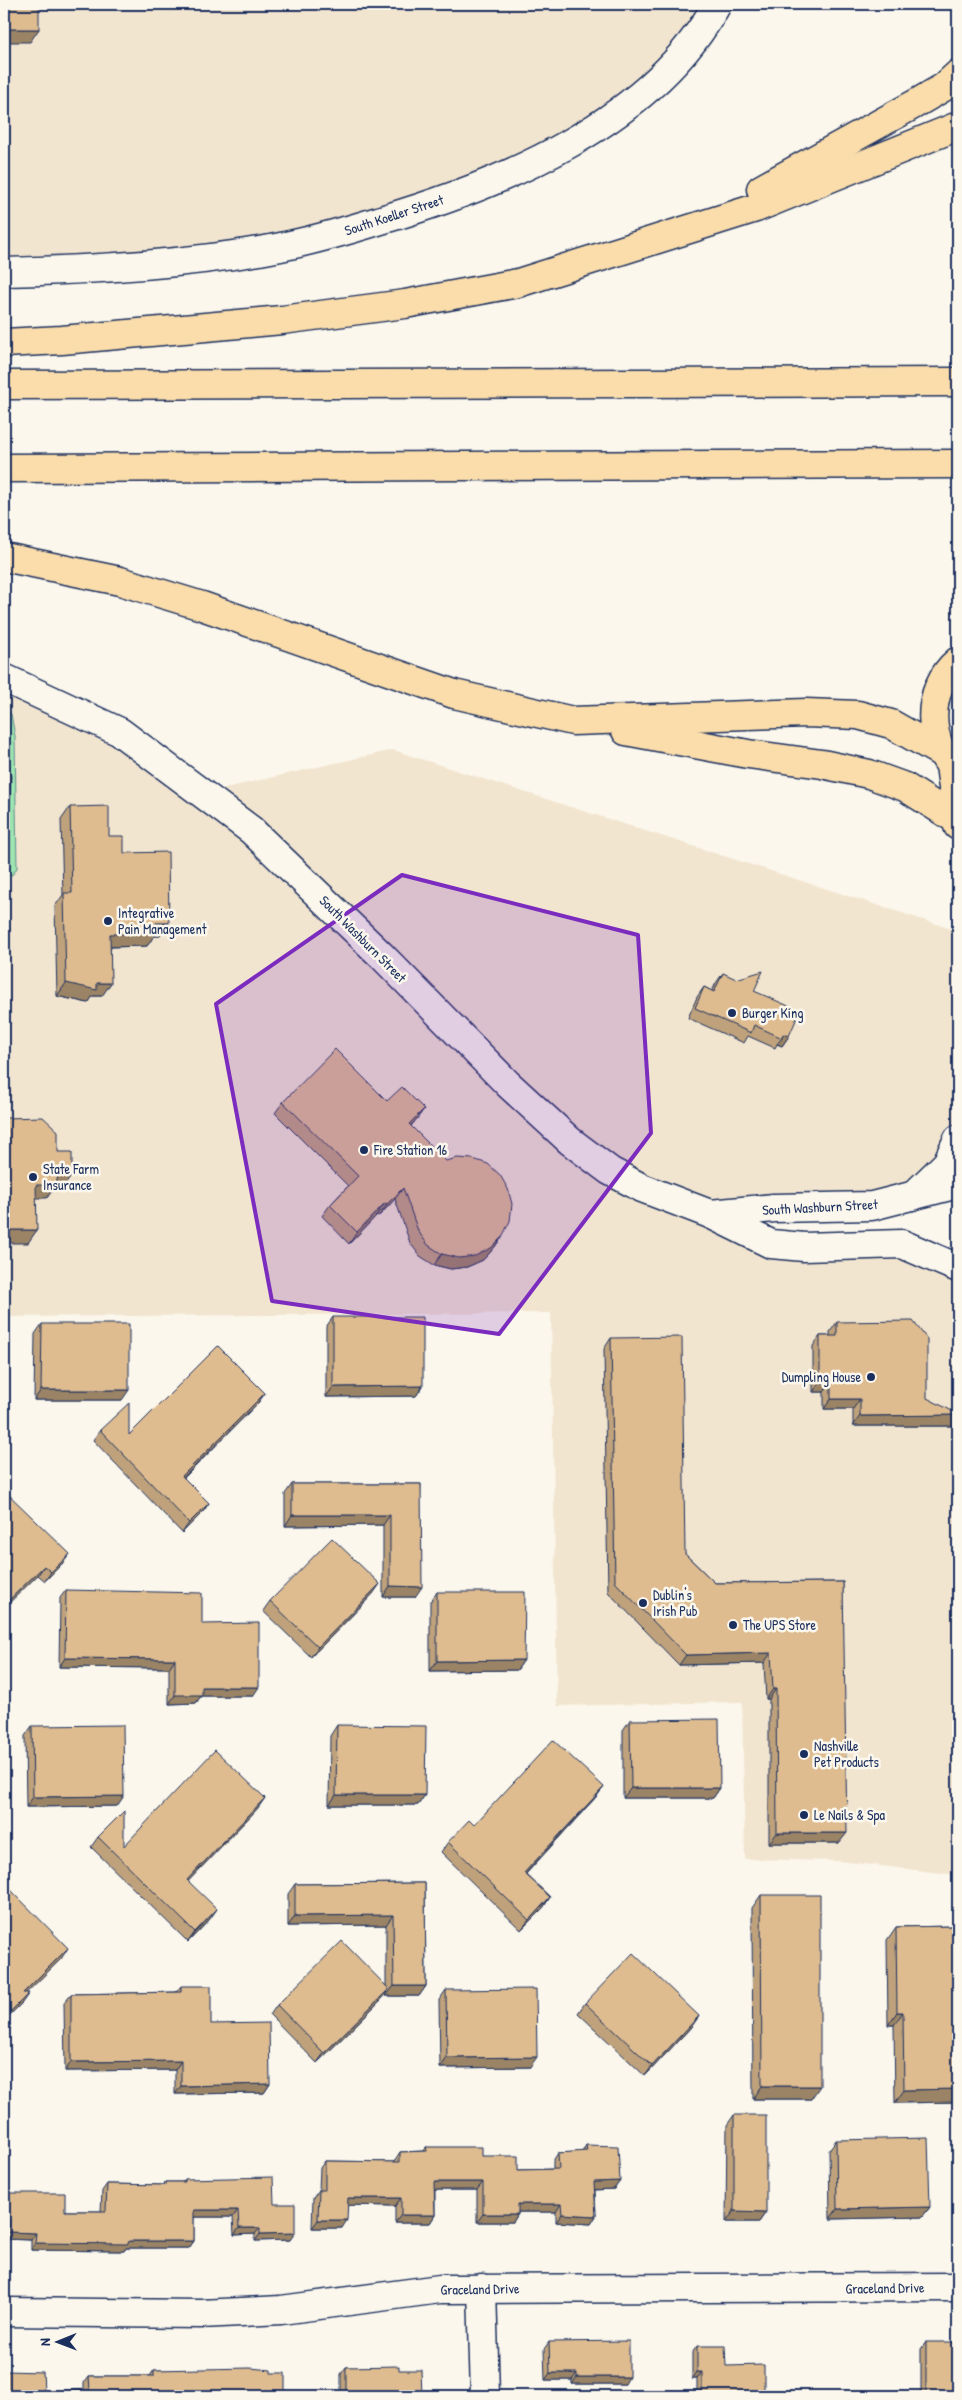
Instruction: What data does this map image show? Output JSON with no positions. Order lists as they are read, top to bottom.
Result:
{
  "streets": {
    "street": ["South Koeller Street", "South Washburn Street", "Graceland Drive"]
  },
  "places": [
    "Integrative Pain Management",
    "Burger King",
    "Fire Station 16",
    "State Farm Insurance",
    "Dumpling House",
    "Dublin's Irish Pub",
    "The UPS Store",
    "Nashville Pet Products",
    "Le Nails & Spa"
  ],
  "north": "left"
}
